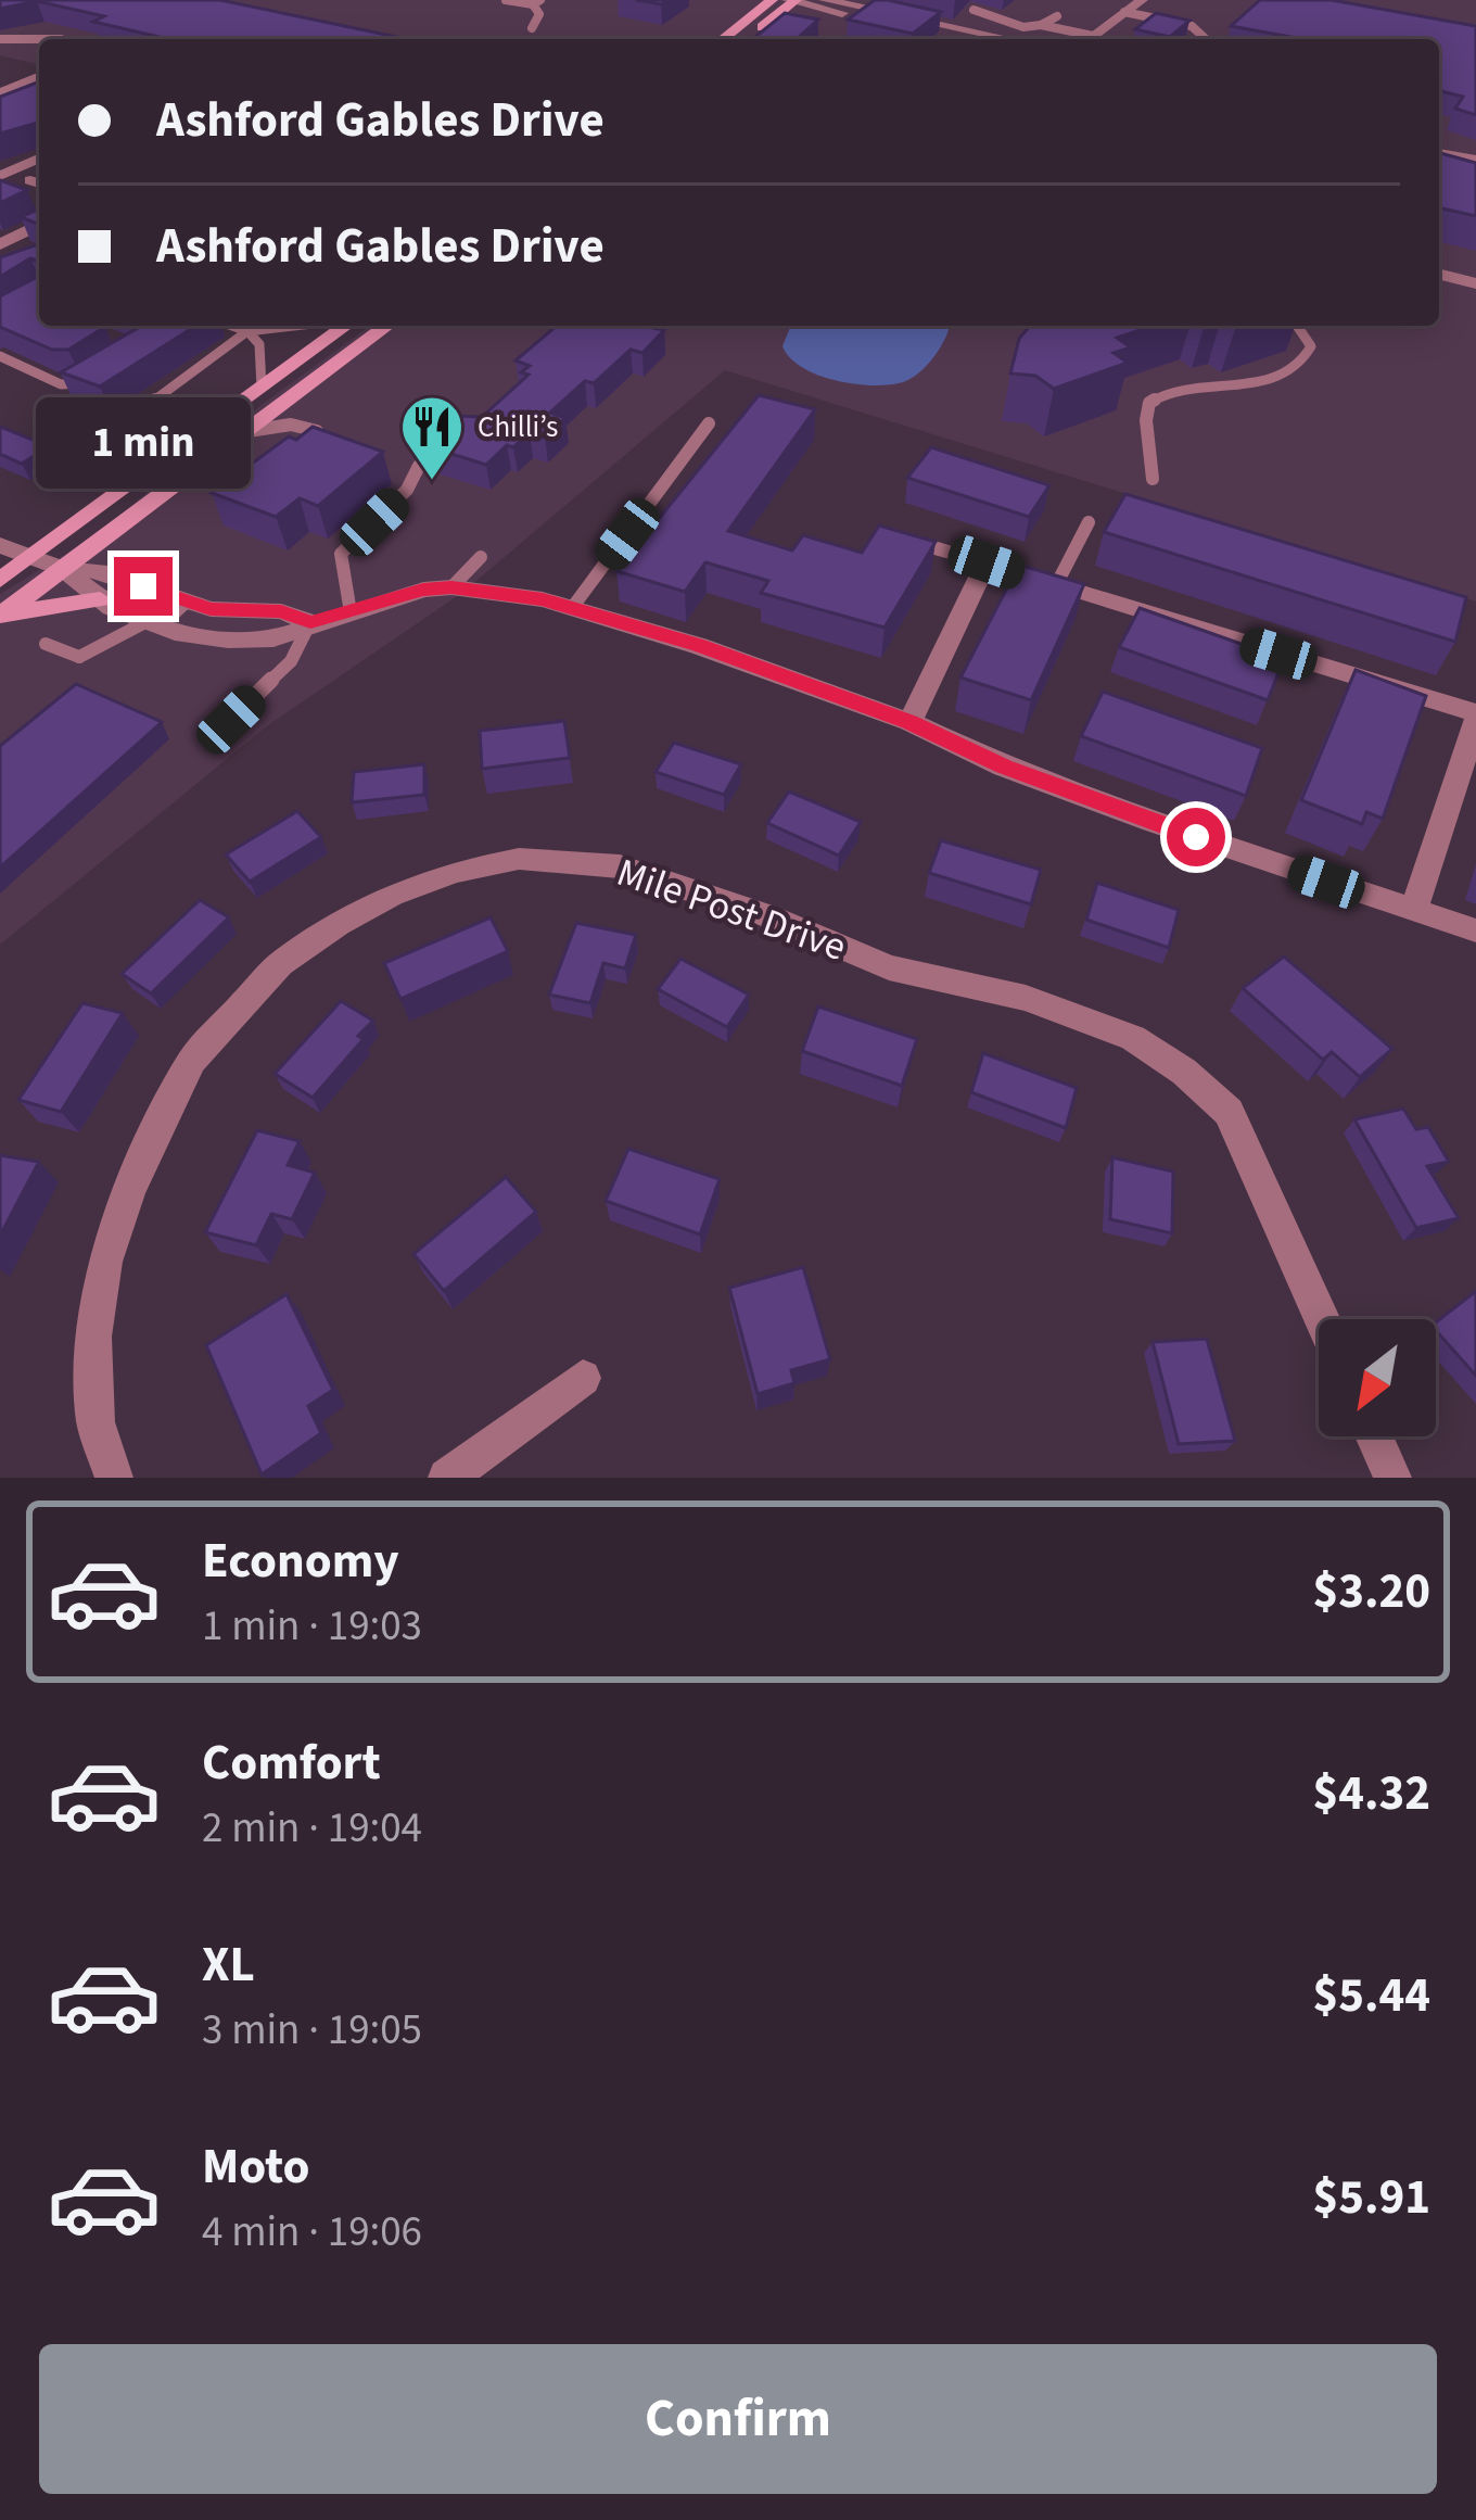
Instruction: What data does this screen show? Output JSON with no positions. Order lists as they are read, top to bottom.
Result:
{
  "streets": {
    "street": ["Mile Post Drive"]
  },
  "places": {
    "restaurant": ["Chilli’s"]
  },
  "north": "bottom left",
  "page": {
    "banner": ["Ashford Gables Drive", "Ashford Gables Drive"],
    "bubble": "1 min",
    "list": [
      {
        "name": "Economy",
        "note": "1 min · 19:03",
        "value": "$3.20"
      },
      {
        "name": "Comfort",
        "note": "2 min · 19:04",
        "value": "$4.32"
      },
      {
        "name": "XL",
        "note": "3 min · 19:05",
        "value": "$5.44"
      },
      {
        "name": "Moto",
        "note": "4 min · 19:06",
        "value": "$5.91"
      }
    ],
    "buttons": "Confirm"
  }
}
